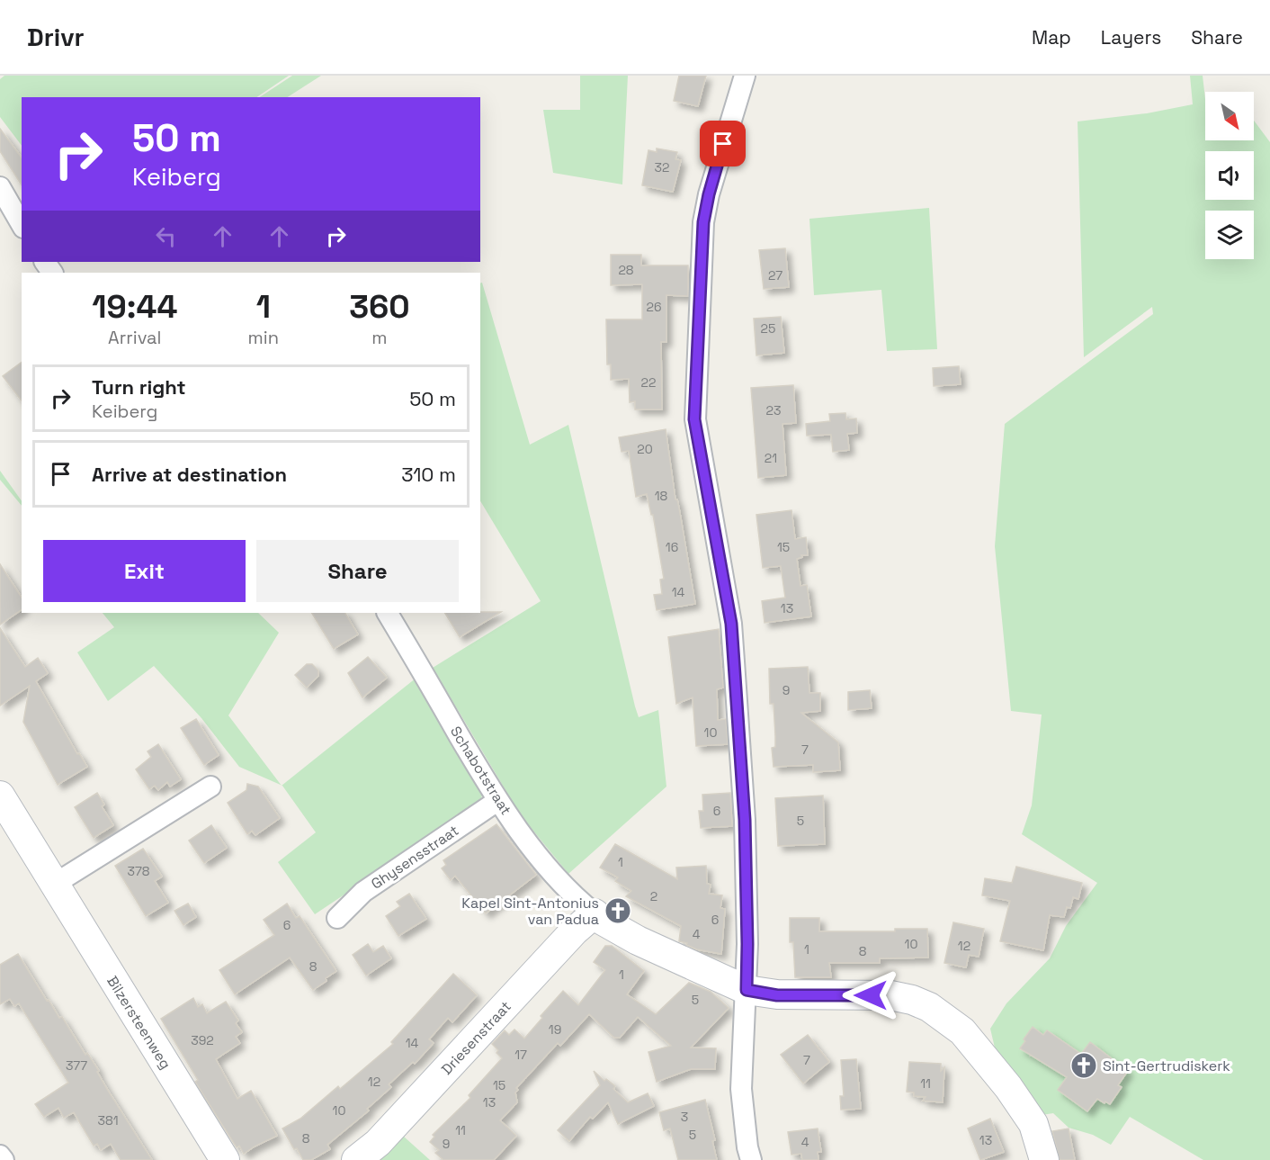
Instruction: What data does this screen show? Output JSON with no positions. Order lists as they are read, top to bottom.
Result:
{
  "streets": {
    "street": [
      "Schabotstraat",
      "Ghysensstraat",
      "Bilzersteenweg",
      "Driesenstraat"
    ]
  },
  "crossings": [
    ["Schabotstraat", "Ghysensstraat"],
    ["Schabotstraat", "Driesenstraat"]
  ],
  "places": {
    "church": ["Kapel Sint-Antonius van Padua", "Sint-Gertrudiskerk"]
  },
  "house_numbers": [
    "32",
    "28",
    "27",
    "26",
    "25",
    "22",
    "23",
    "20",
    "21",
    "18",
    "16",
    "15",
    "14",
    "13",
    "9",
    "10",
    "7",
    "6",
    "5",
    "1",
    "378",
    "2",
    "6",
    "6",
    "4",
    "10",
    "12",
    "1",
    "8",
    "8",
    "1",
    "5",
    "19",
    "392",
    "14",
    "17",
    "7",
    "377",
    "12",
    "11",
    "15",
    "13",
    "10",
    "3",
    "381",
    "11",
    "5",
    "8",
    "13",
    "4",
    "9"
  ],
  "north": "bottom right",
  "page": {
    "header": "Drivr",
    "nav": ["Map", "Layers", "Share"],
    "turn": ["50 m", "Keiberg"],
    "eta": [
      "19:44",
      "Arrival",
      "1",
      "min",
      "360",
      "m"
    ],
    "list": [
      {
        "name": "Turn right",
        "note": "Keiberg",
        "value": "50 m"
      },
      {
        "name": "Arrive at destination",
        "value": "310 m"
      }
    ],
    "buttons": ["Exit", "Share"]
  }
}
